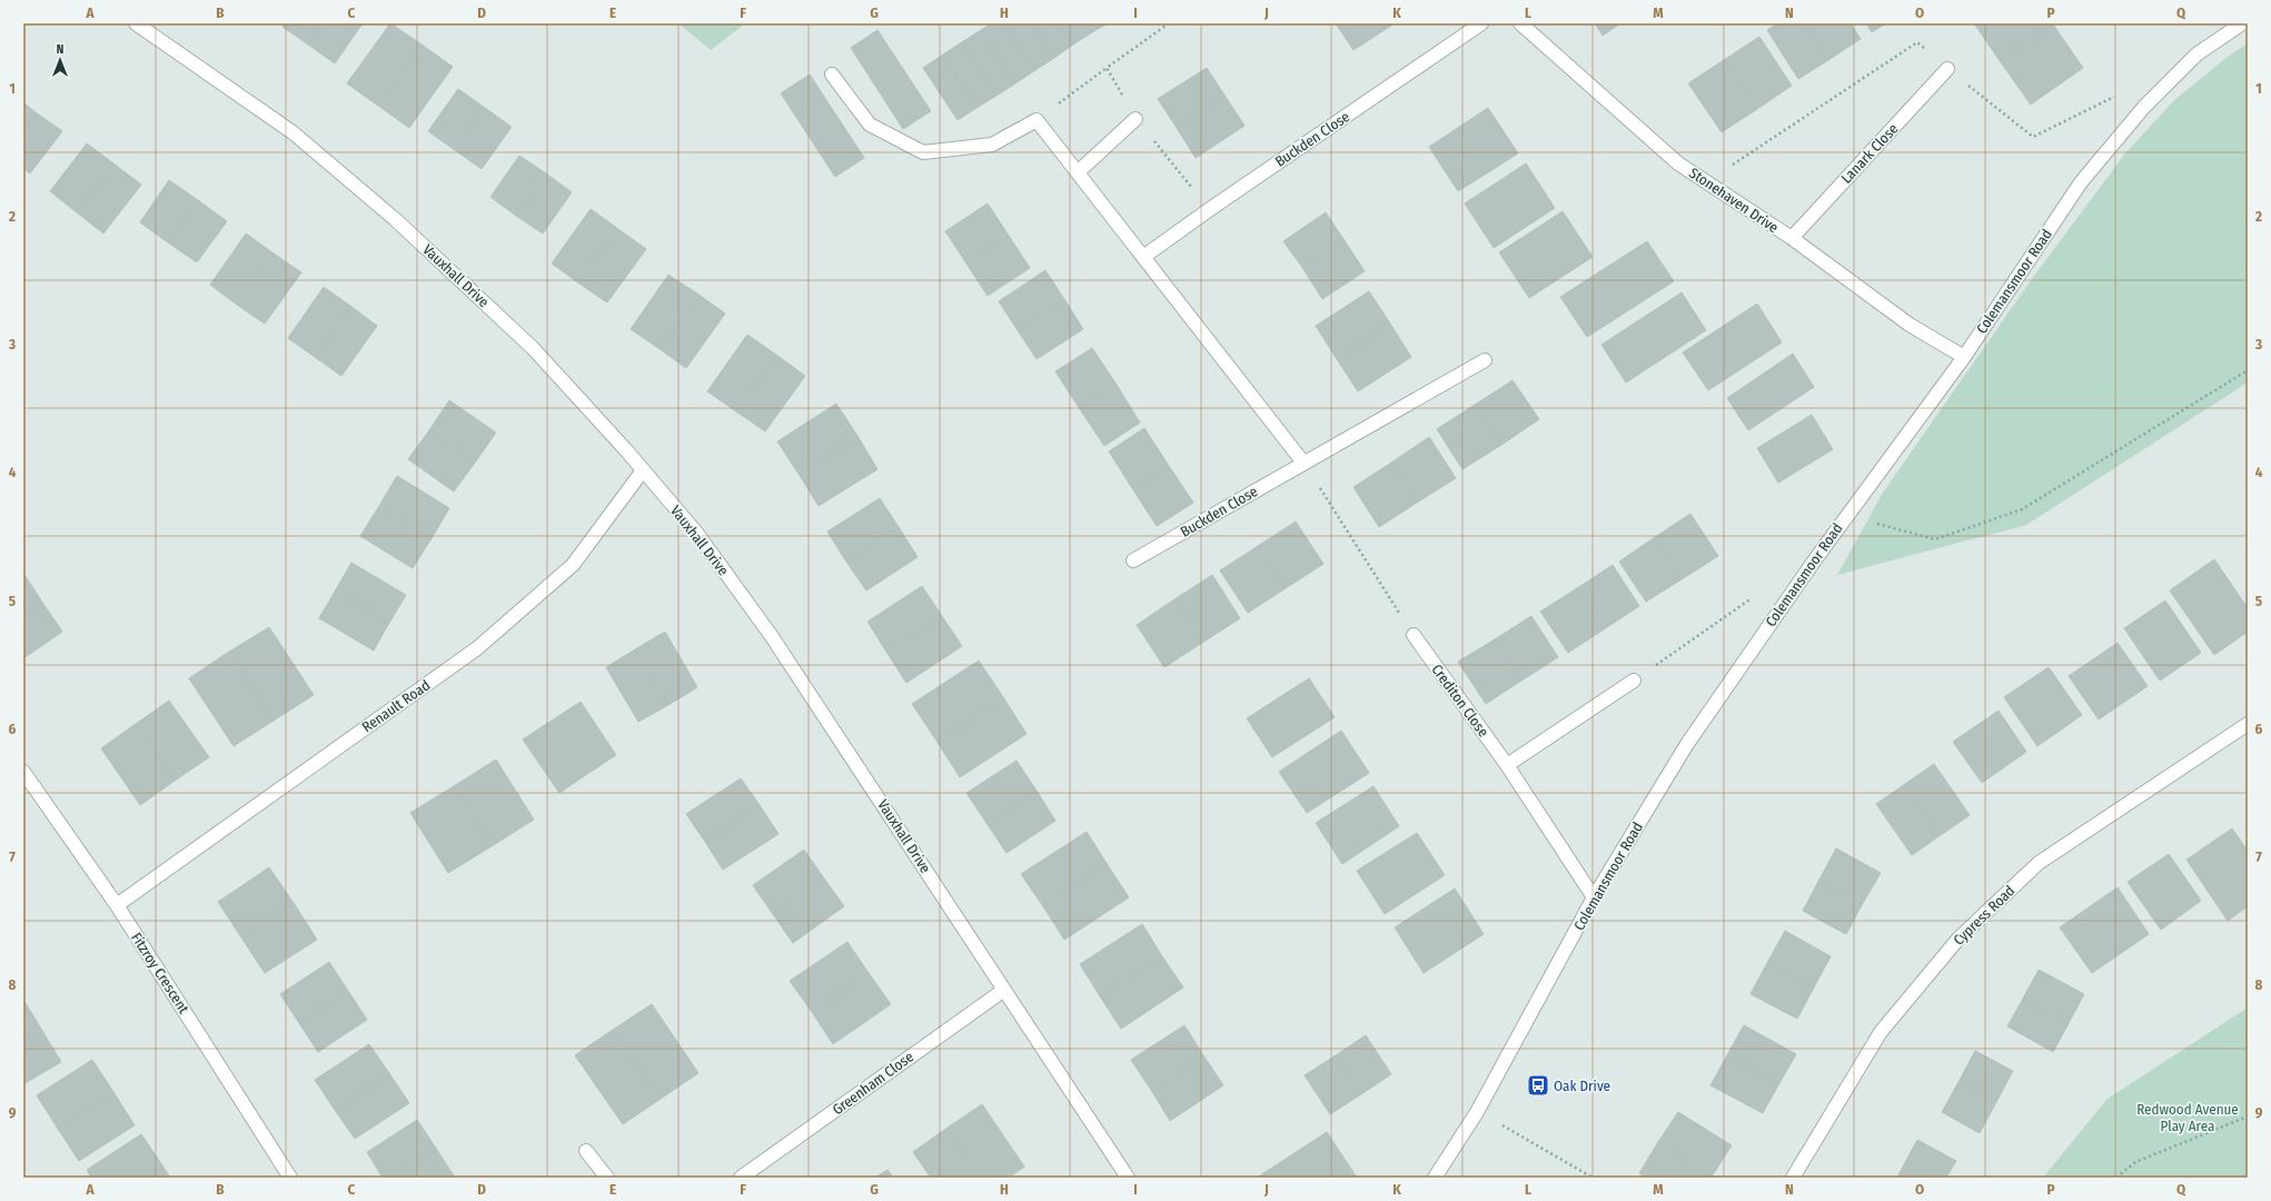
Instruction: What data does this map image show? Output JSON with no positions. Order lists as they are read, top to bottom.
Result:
{
  "streets": {
    "street": [
      "Buckden Close",
      "Lanark Close",
      "Stonehaven Drive",
      "Vauxhall Drive",
      "Colemansmoor Road",
      "Crediton Close",
      "Renault Road",
      "Cypress Road",
      "Fitzroy Crescent",
      "Greenham Close"
    ]
  },
  "crossings": [
    ["Lanark Close", "Stonehaven Drive"],
    ["Stonehaven Drive", "Colemansmoor Road"],
    ["Vauxhall Drive", "Renault Road"],
    ["Vauxhall Drive", "Greenham Close"],
    ["Colemansmoor Road", "Crediton Close"],
    ["Renault Road", "Fitzroy Crescent"]
  ],
  "parks": ["Redwood Avenue Play Area"],
  "places": {
    "bus stop": ["Oak Drive"]
  },
  "north": "top",
  "grid": {
    "columns": [
      "A",
      "B",
      "C",
      "D",
      "E",
      "F",
      "G",
      "H",
      "I",
      "J",
      "K",
      "L",
      "M",
      "N",
      "O",
      "P",
      "Q"
    ],
    "rows": [
      "1",
      "2",
      "3",
      "4",
      "5",
      "6",
      "7",
      "8",
      "9"
    ]
  }
}
